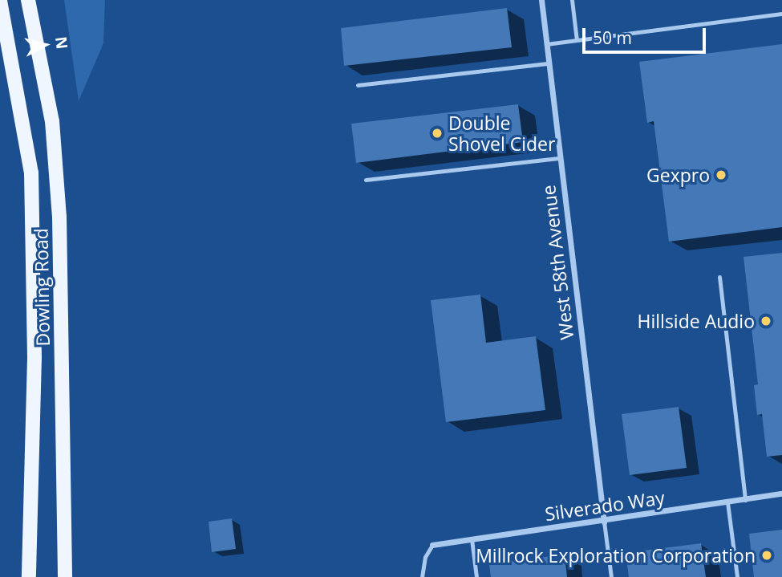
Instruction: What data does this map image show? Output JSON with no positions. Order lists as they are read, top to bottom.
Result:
{
  "streets": {
    "main road": ["Dowling Road"],
    "street": ["West 58th Avenue", "Silverado Way"]
  },
  "crossings": [
    ["West 58th Avenue", "Silverado Way"]
  ],
  "places": [
    "Double Shovel Cider",
    "Gexpro",
    "Hillside Audio",
    "Millrock Exploration Corporation"
  ],
  "scale_bar": "50 m",
  "north": "right"
}
